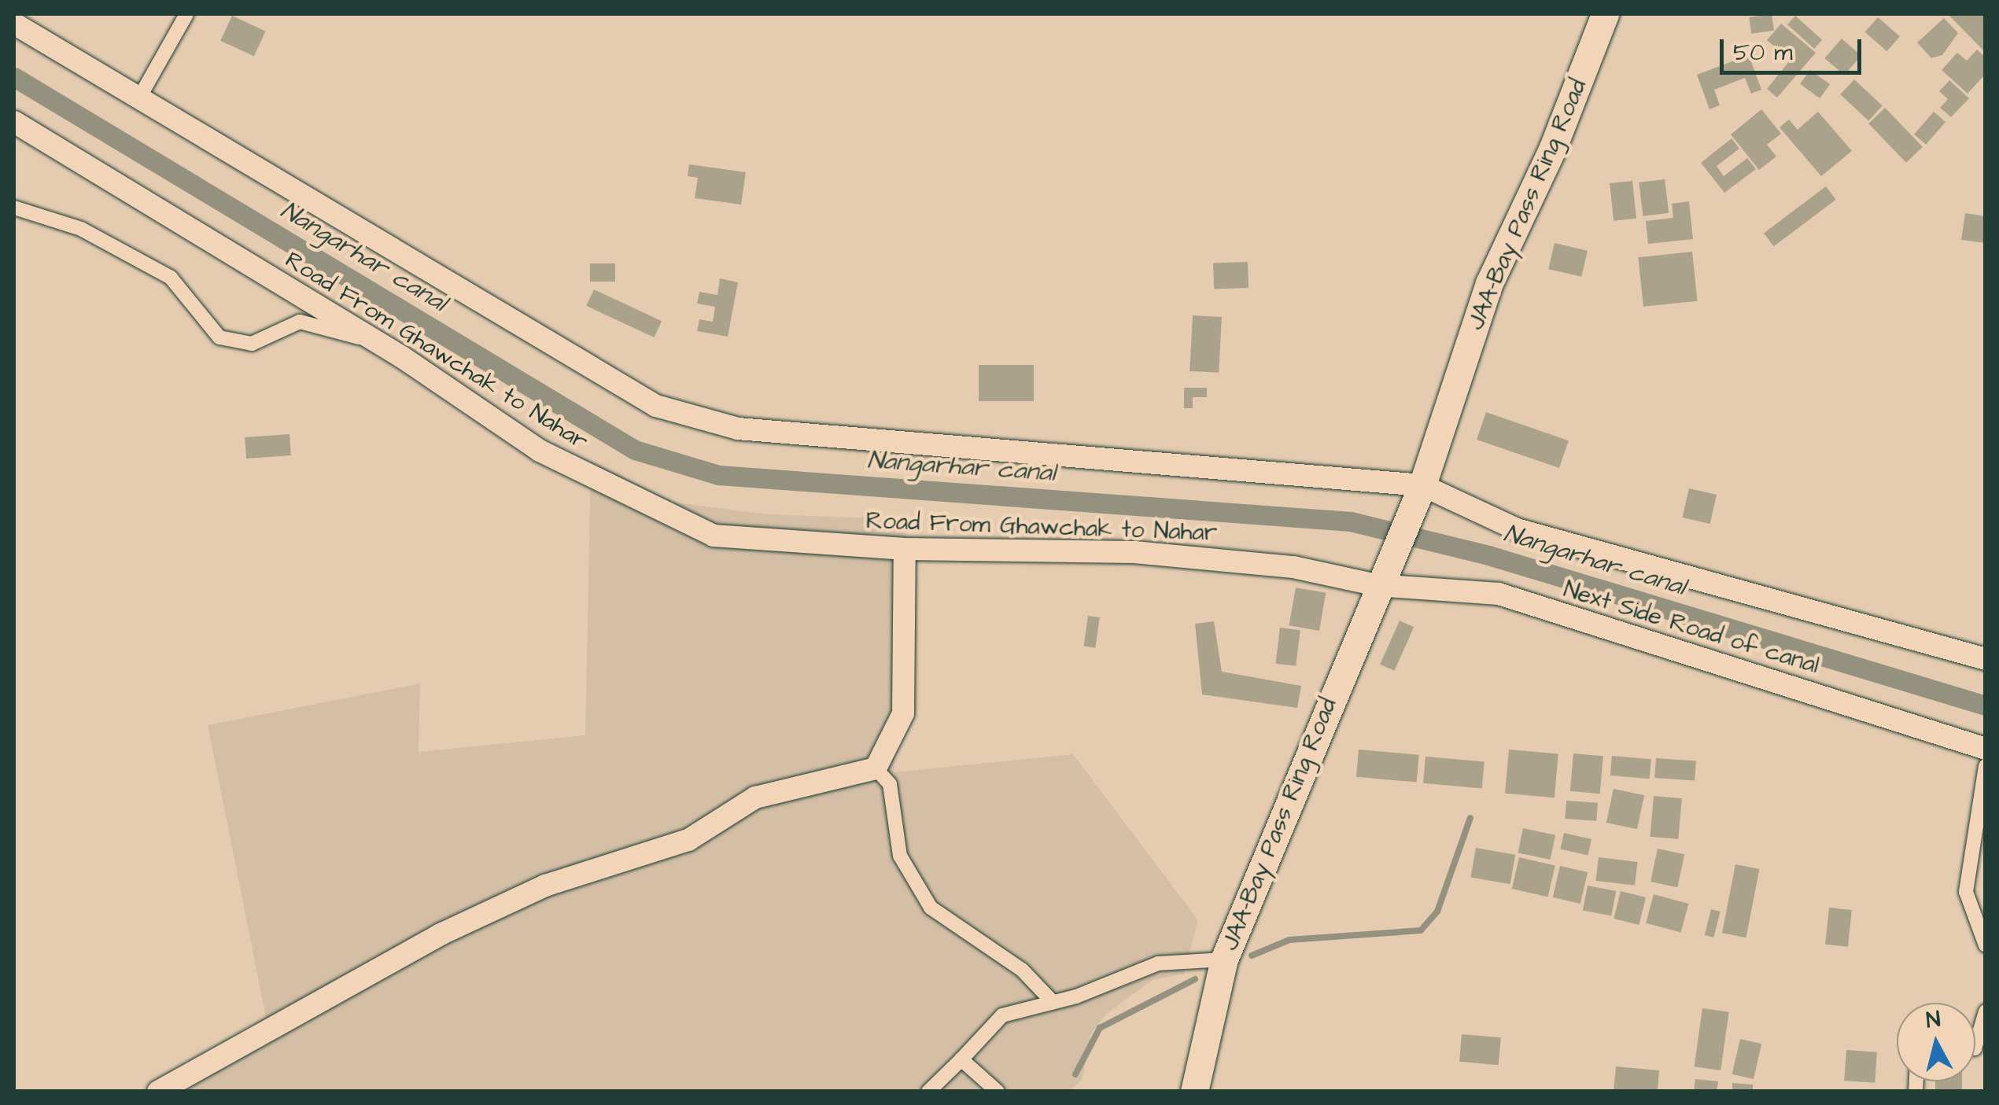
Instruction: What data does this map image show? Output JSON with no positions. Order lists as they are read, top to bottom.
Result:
{
  "streets": {
    "highway": ["JAA-Bay Pass Ring Road"],
    "street": ["Road From Ghawchak to Nahar", "Next Side Road of canal"]
  },
  "crossings": [
    ["JAA-Bay Pass Ring Road", "Road From Ghawchak to Nahar"],
    ["JAA-Bay Pass Ring Road", "Next Side Road of canal"],
    ["Road From Ghawchak to Nahar", "Next Side Road of canal"]
  ],
  "water": ["Nangarhar canal"],
  "scale_bar": "50 m",
  "north": "top"
}
